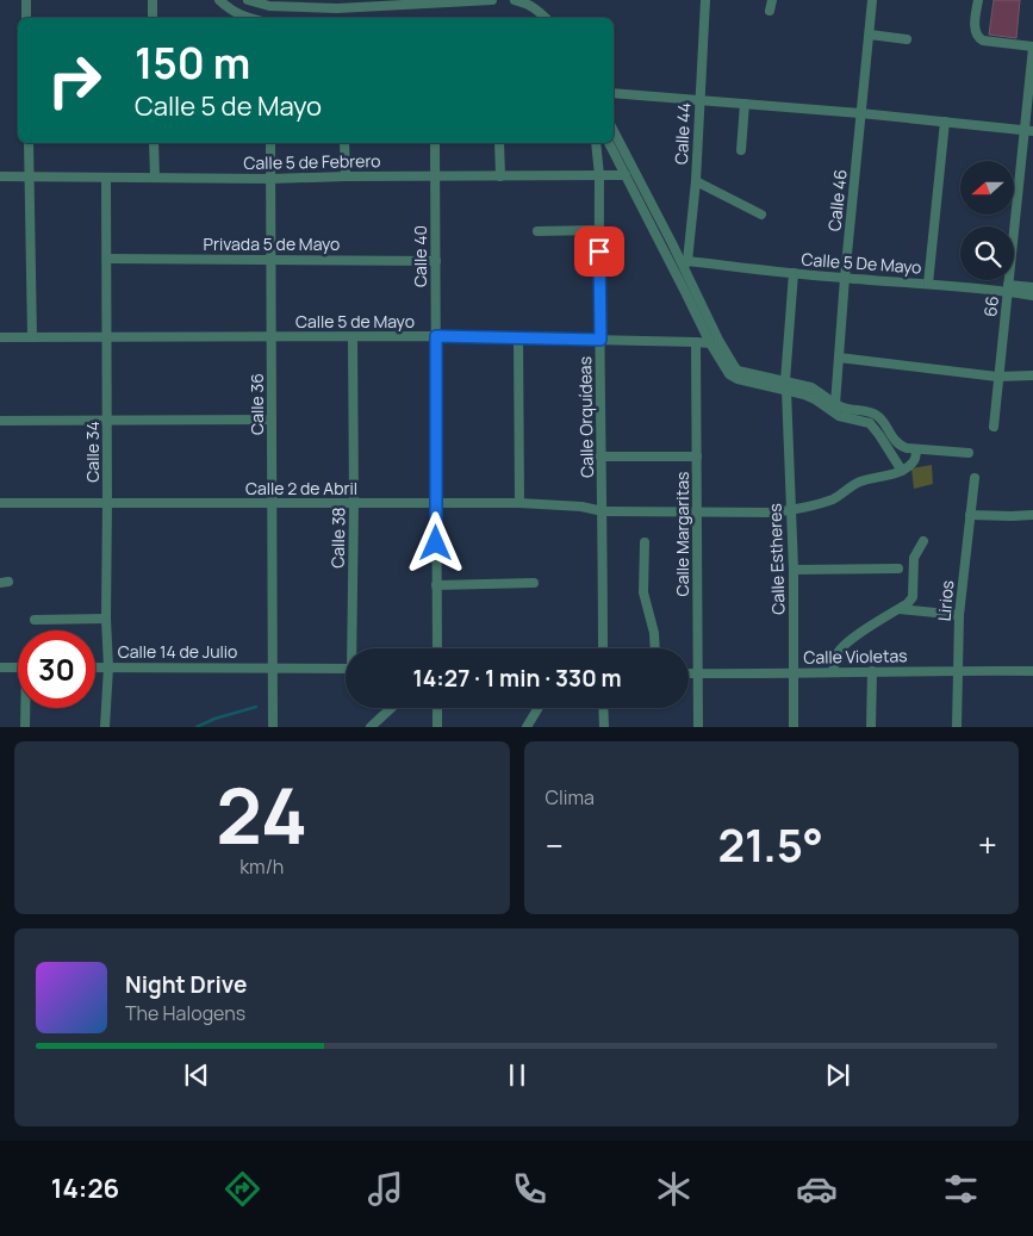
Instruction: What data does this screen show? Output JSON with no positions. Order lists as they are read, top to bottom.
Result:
{
  "streets": {
    "street": [
      "Calle 44",
      "Calle 5 de Febrero",
      "Calle 46",
      "Privada 5 de Mayo",
      "Calle 40",
      "Calle 5 De Mayo",
      "66",
      "Calle 5 de Mayo",
      "Calle 36",
      "Calle Orquídeas",
      "Calle 34",
      "Calle 2 de Abril",
      "Calle Margaritas",
      "Calle 38",
      "Calle Estheres",
      "Lirios",
      "Calle 14 de Julio",
      "Calle Violetas"
    ]
  },
  "crossings": [
    ["Calle 44", "Calle 5 De Mayo"],
    ["Calle 5 de Febrero", "Calle 40"],
    ["Calle 5 de Febrero", "Calle 36"],
    ["Calle 5 de Febrero", "Calle Orquídeas"],
    ["Calle 5 de Febrero", "Calle 34"],
    ["Calle 46", "Calle 5 De Mayo"],
    ["Privada 5 de Mayo", "Calle 40"],
    ["Privada 5 de Mayo", "Calle 36"],
    ["Privada 5 de Mayo", "Calle 34"],
    ["Calle 40", "Calle 5 de Mayo"],
    ["Calle 40", "Calle 2 de Abril"],
    ["Calle 5 De Mayo", "66"],
    ["Calle 5 De Mayo", "Calle Estheres"],
    ["Calle 5 de Mayo", "Calle 36"],
    ["Calle 5 de Mayo", "Calle Orquídeas"],
    ["Calle 5 de Mayo", "Calle 34"],
    ["Calle 5 de Mayo", "Calle Margaritas"],
    ["Calle 5 de Mayo", "Calle 38"],
    ["Calle 36", "Calle 2 de Abril"],
    ["Calle 36", "Calle 14 de Julio"],
    ["Calle Orquídeas", "Calle 2 de Abril"],
    ["Calle 34", "Calle 2 de Abril"],
    ["Calle 34", "Calle 14 de Julio"],
    ["Calle 2 de Abril", "Calle 38"],
    ["Calle Margaritas", "Calle Violetas"],
    ["Calle Estheres", "Calle Violetas"],
    ["Lirios", "Calle Violetas"]
  ],
  "north": "left",
  "page": {
    "turn": ["150 m", "Calle 5 de Mayo"],
    "limit": "30",
    "trip": "14:27 · 1 min · 330 m",
    "tile": [
      ["24", "km/h"],
      "Clima"
    ],
    "heat": ["−", "21.5°", "+"],
    "song": ["Night Drive", "The Halogens"],
    "tabs": "14:26"
  }
}
